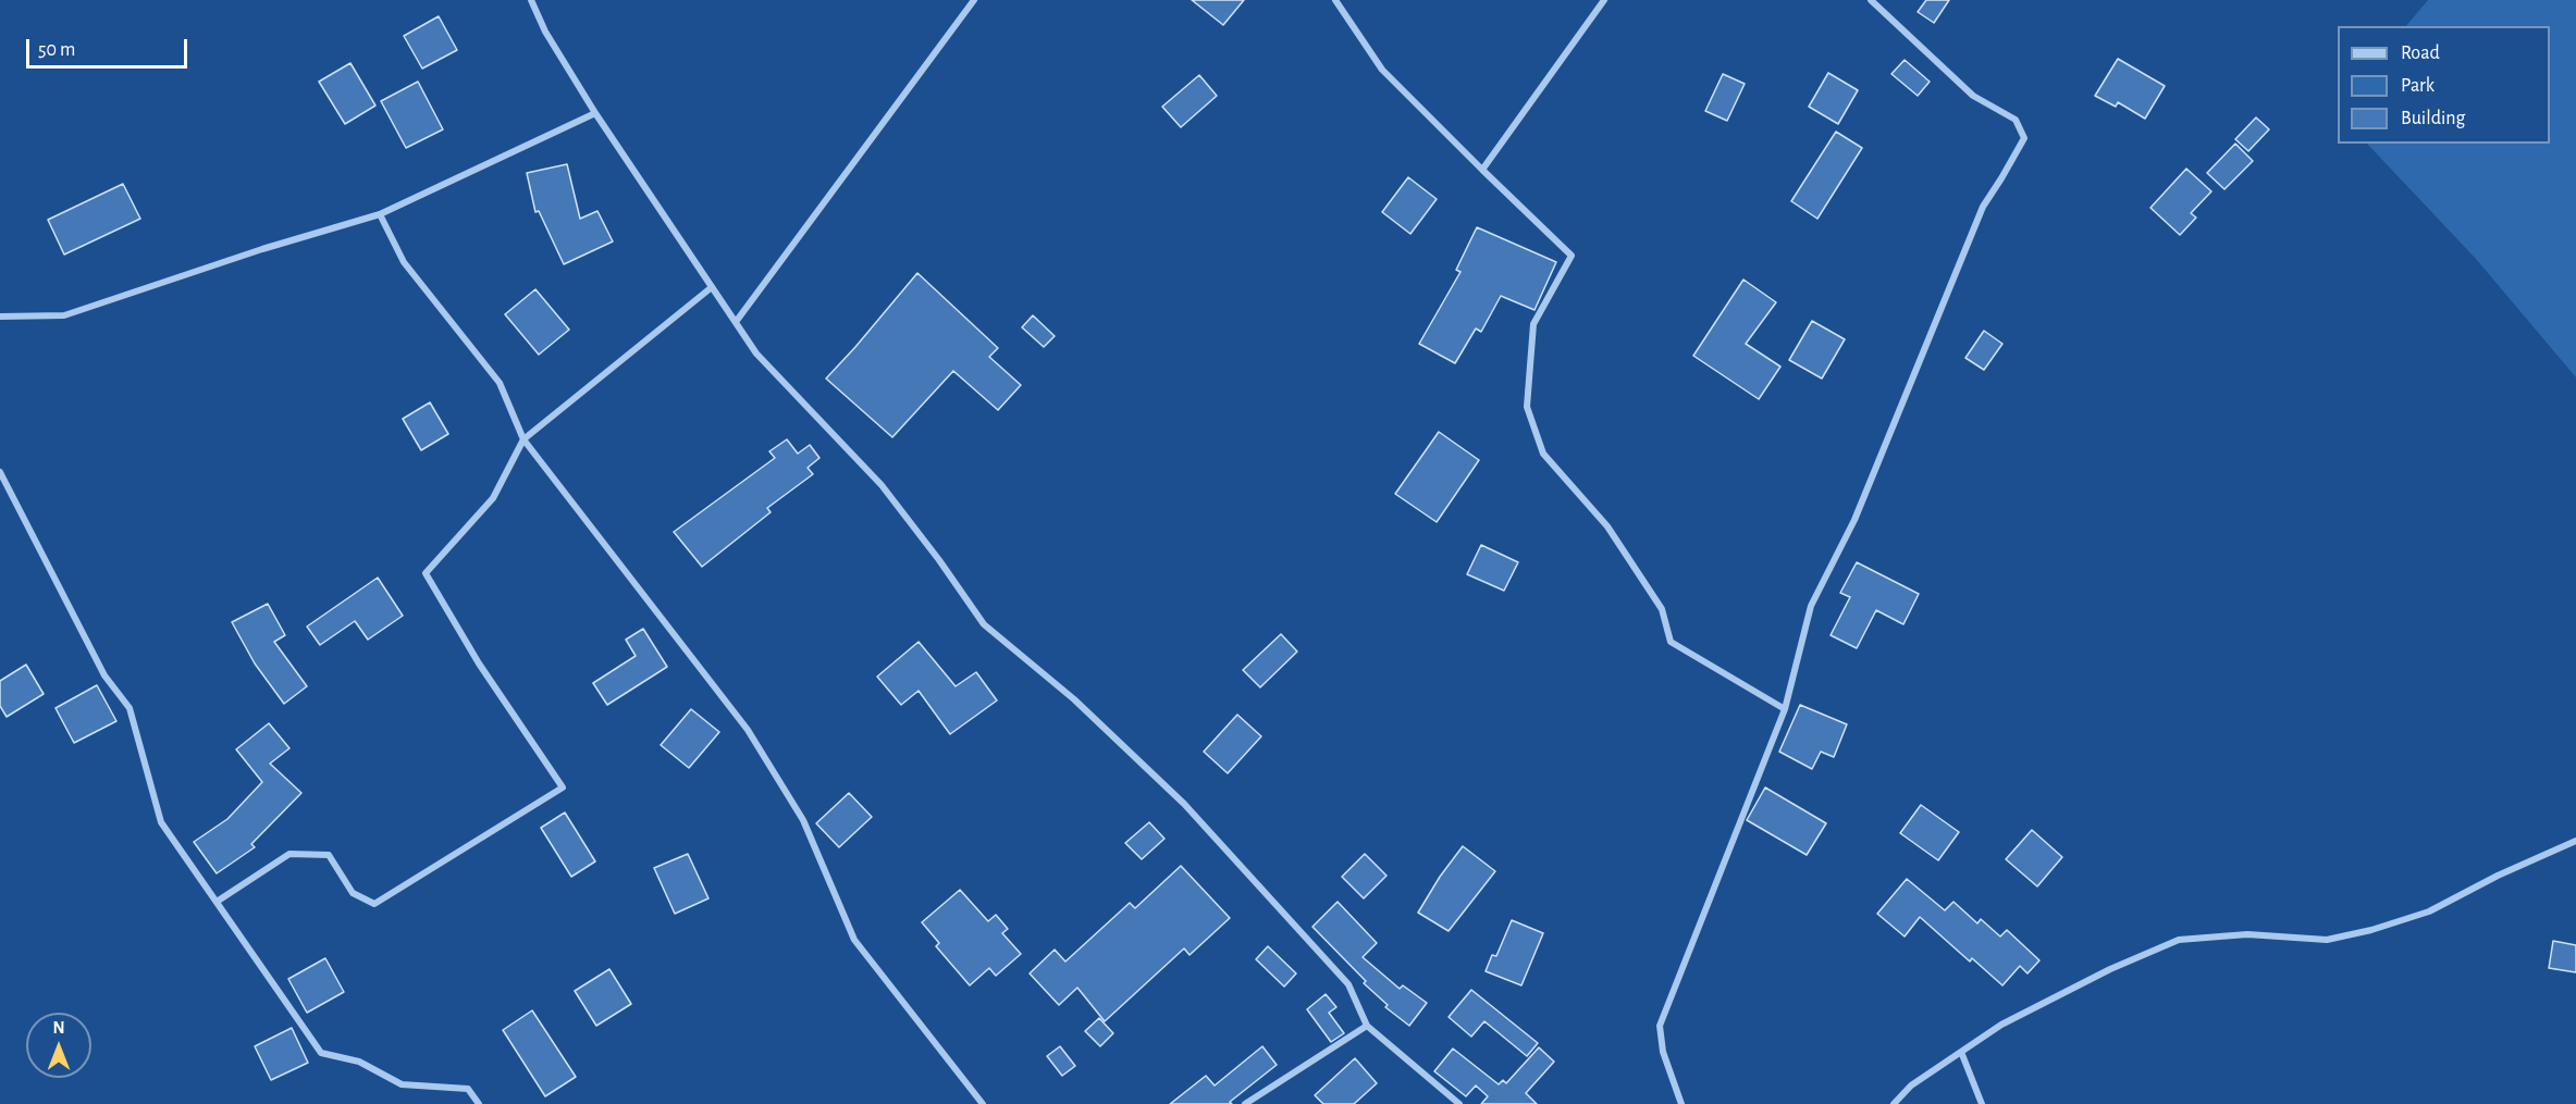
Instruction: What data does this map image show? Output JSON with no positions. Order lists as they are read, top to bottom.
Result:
{
  "legend": ["Road", "Park", "Building"],
  "scale_bar": "50 m",
  "north": "top"
}
